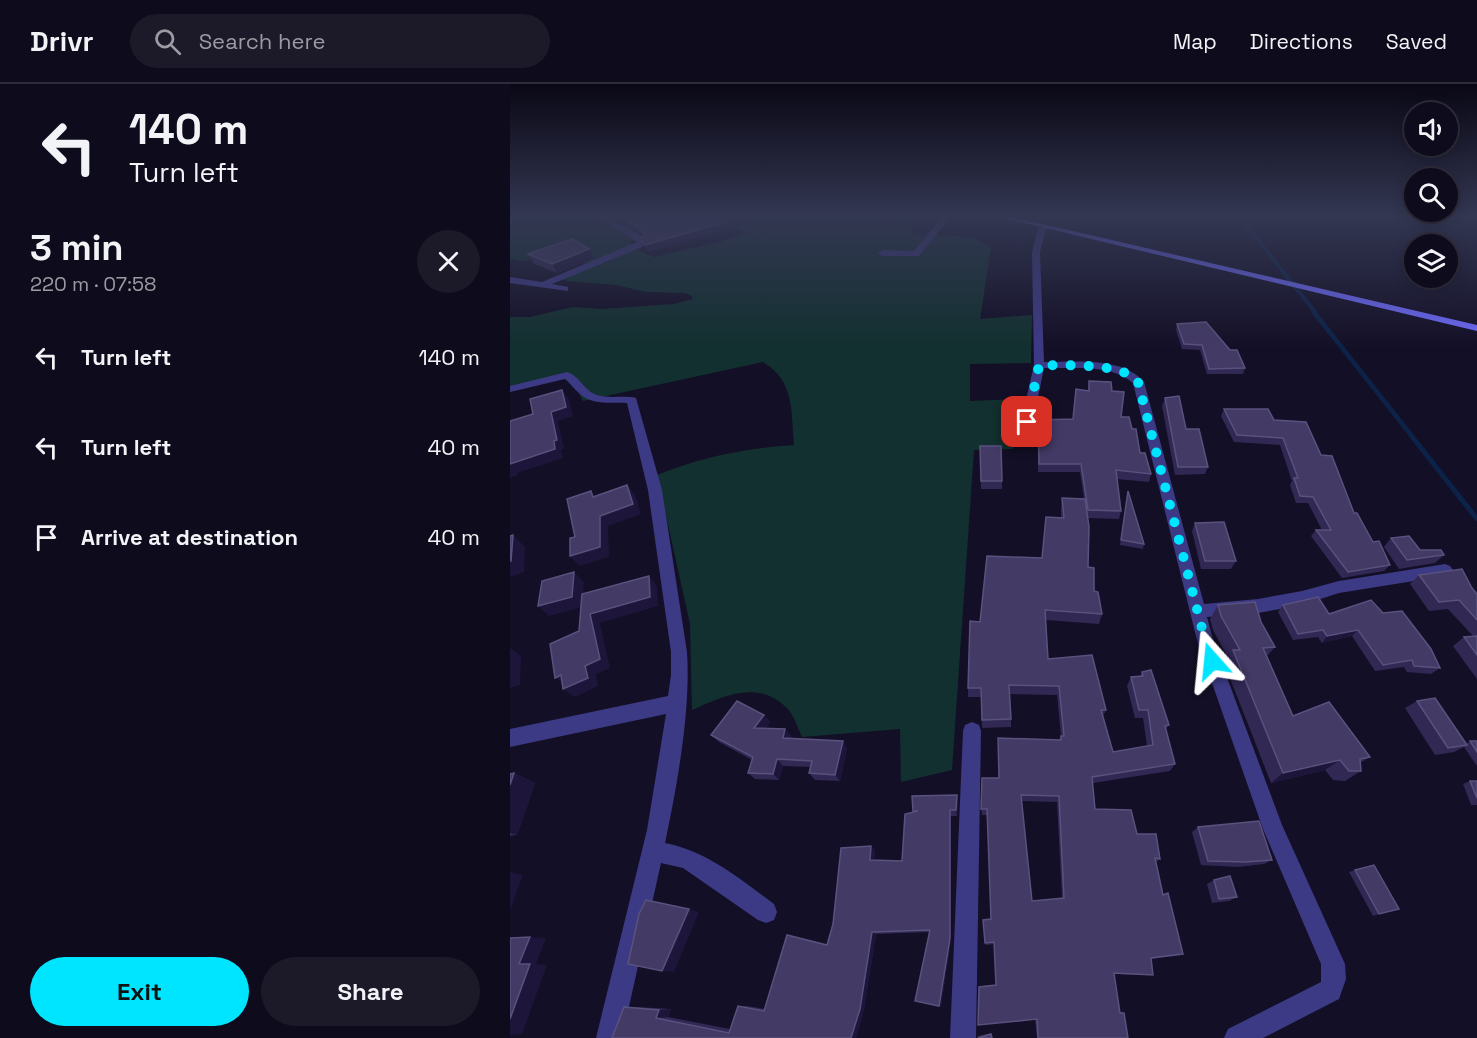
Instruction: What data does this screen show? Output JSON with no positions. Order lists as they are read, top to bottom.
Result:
{
  "page": {
    "header": "Drivr",
    "search": "Search here",
    "nav": ["Map", "Directions", "Saved"],
    "turn": ["140 m", "Turn left"],
    "heading": ["3 min", "220 m · 07:58"],
    "list": [
      {
        "name": "Turn left",
        "value": "140 m"
      },
      {
        "name": "Turn left",
        "value": "40 m"
      },
      {
        "name": "Arrive at destination",
        "value": "40 m"
      }
    ],
    "buttons": ["Exit", "Share"]
  }
}
